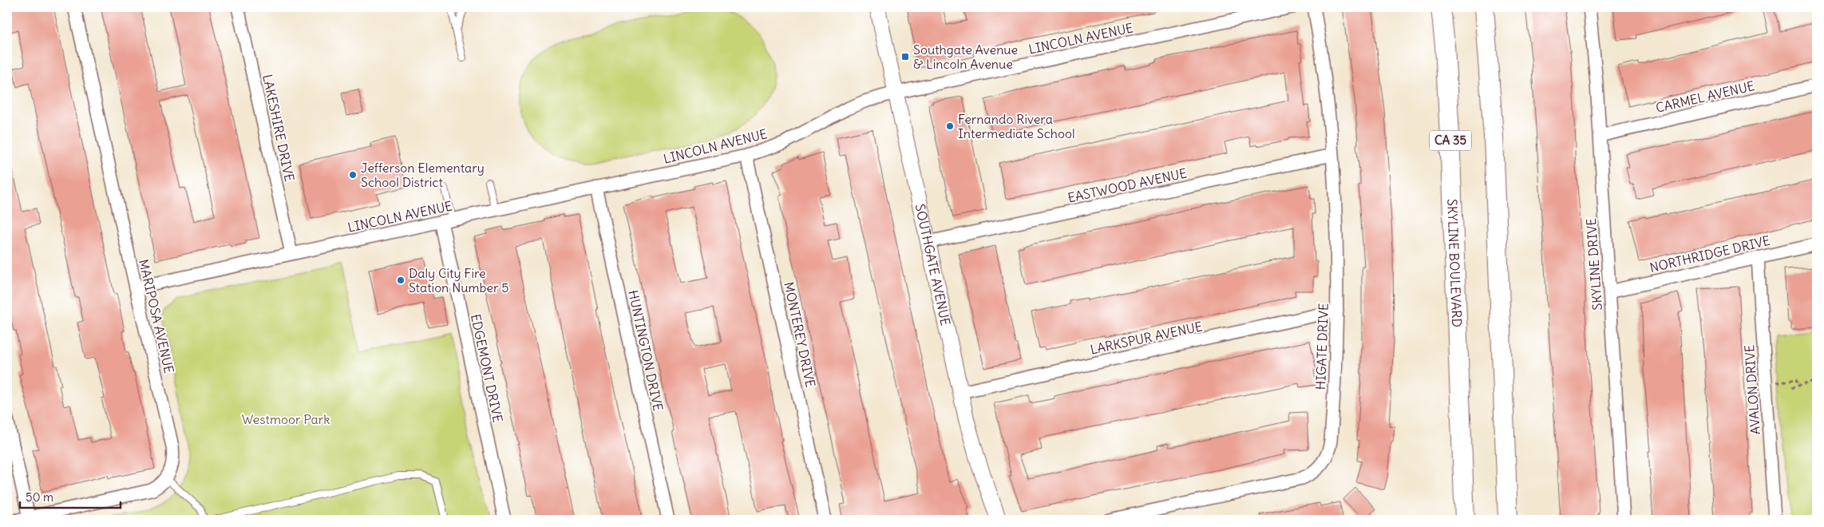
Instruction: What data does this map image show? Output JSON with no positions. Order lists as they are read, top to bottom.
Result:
{
  "streets": {
    "main road": ["CA 35", "SKYLINE BOULEVARD"],
    "street": [
      "LINCOLN AVENUE",
      "CARMEL AVENUE",
      "LAKESHIRE DRIVE",
      "EASTWOOD AVENUE",
      "NORTHRIDGE DRIVE",
      "SKYLINE DRIVE",
      "SOUTHGATE AVENUE",
      "MARIPOSA AVENUE",
      "MONTEREY DRIVE",
      "LARKSPUR AVENUE",
      "HIGATE DRIVE",
      "HUNTINGTON DRIVE",
      "EDGEMONT DRIVE",
      "AVALON DRIVE"
    ]
  },
  "crossings": [
    ["LINCOLN AVENUE", "LAKESHIRE DRIVE"],
    ["LINCOLN AVENUE", "SOUTHGATE AVENUE"],
    ["LINCOLN AVENUE", "MARIPOSA AVENUE"],
    ["LINCOLN AVENUE", "MONTEREY DRIVE"],
    ["LINCOLN AVENUE", "HUNTINGTON DRIVE"],
    ["LINCOLN AVENUE", "EDGEMONT DRIVE"],
    ["CARMEL AVENUE", "SKYLINE DRIVE"],
    ["EASTWOOD AVENUE", "SOUTHGATE AVENUE"],
    ["EASTWOOD AVENUE", "HIGATE DRIVE"],
    ["NORTHRIDGE DRIVE", "SKYLINE DRIVE"],
    ["NORTHRIDGE DRIVE", "AVALON DRIVE"],
    ["SOUTHGATE AVENUE", "LARKSPUR AVENUE"],
    ["LARKSPUR AVENUE", "HIGATE DRIVE"]
  ],
  "parks": ["Westmoor Park"],
  "places": {
    "transit": ["Southgate Avenue & Lincoln Avenue"],
    "other": ["Fernando Rivera Intermediate School", "Jefferson Elementary School District", "Daly City Fire Station Number 5"]
  },
  "scale_bar": "50 m"
}
